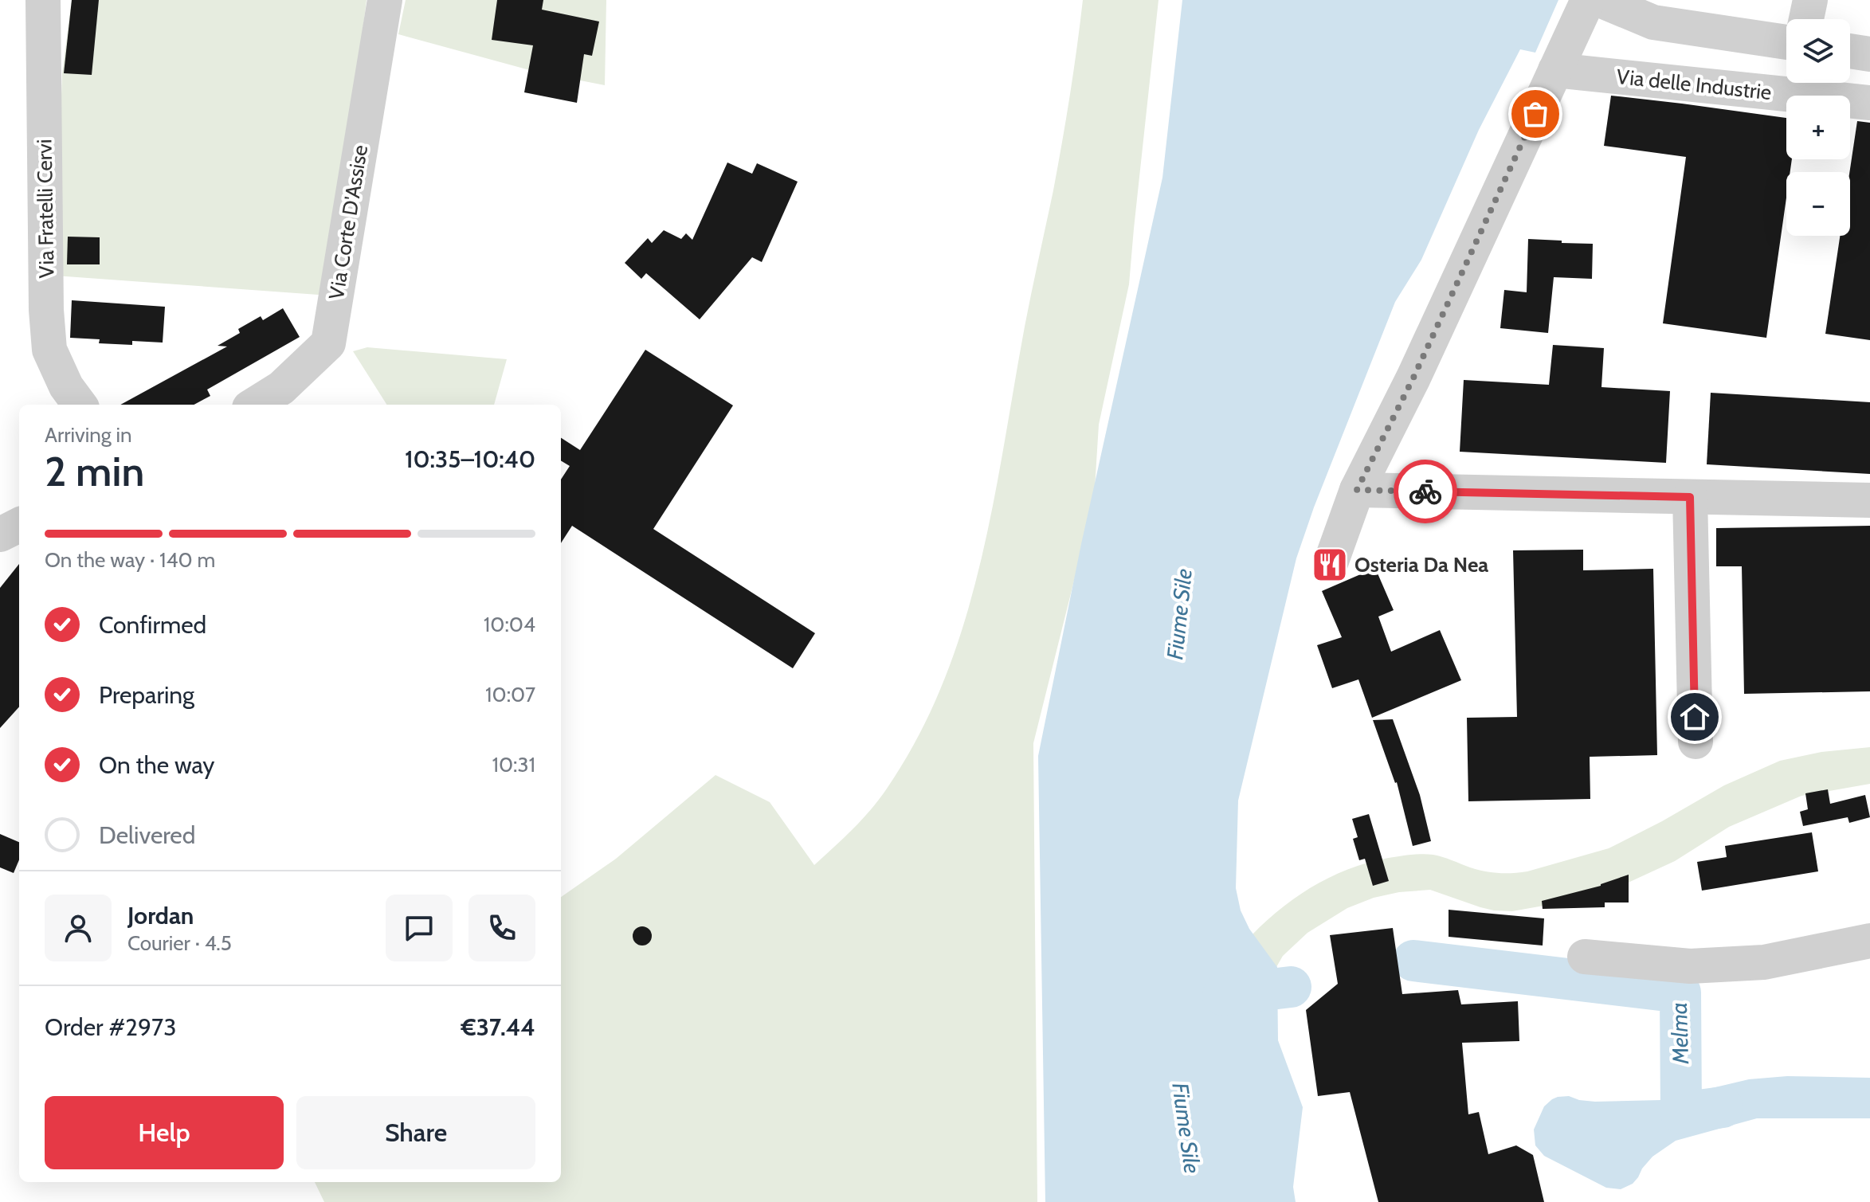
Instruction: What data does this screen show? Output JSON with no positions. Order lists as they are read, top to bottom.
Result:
{
  "streets": {
    "street": ["Via delle Industrie", "Via Fratelli Cervi", "Via Corte D'Assise"]
  },
  "water": ["Fiume Sile", "Melma"],
  "places": {
    "restaurant": ["Osteria Da Nea"]
  },
  "page": {
    "map_buttons": ["+", "−"],
    "heading": ["2 min", "Arriving in", "10:35–10:40"],
    "panel": [
      "Jordan",
      "Courier · 4.5",
      "Order #2973",
      "€37.44"
    ],
    "bar": "On the way · 140 m",
    "list": [
      ["Confirmed", "10:04"],
      ["Preparing", "10:07"],
      ["On the way", "10:31"],
      "Delivered"
    ],
    "buttons": ["Help", "Share"]
  }
}
